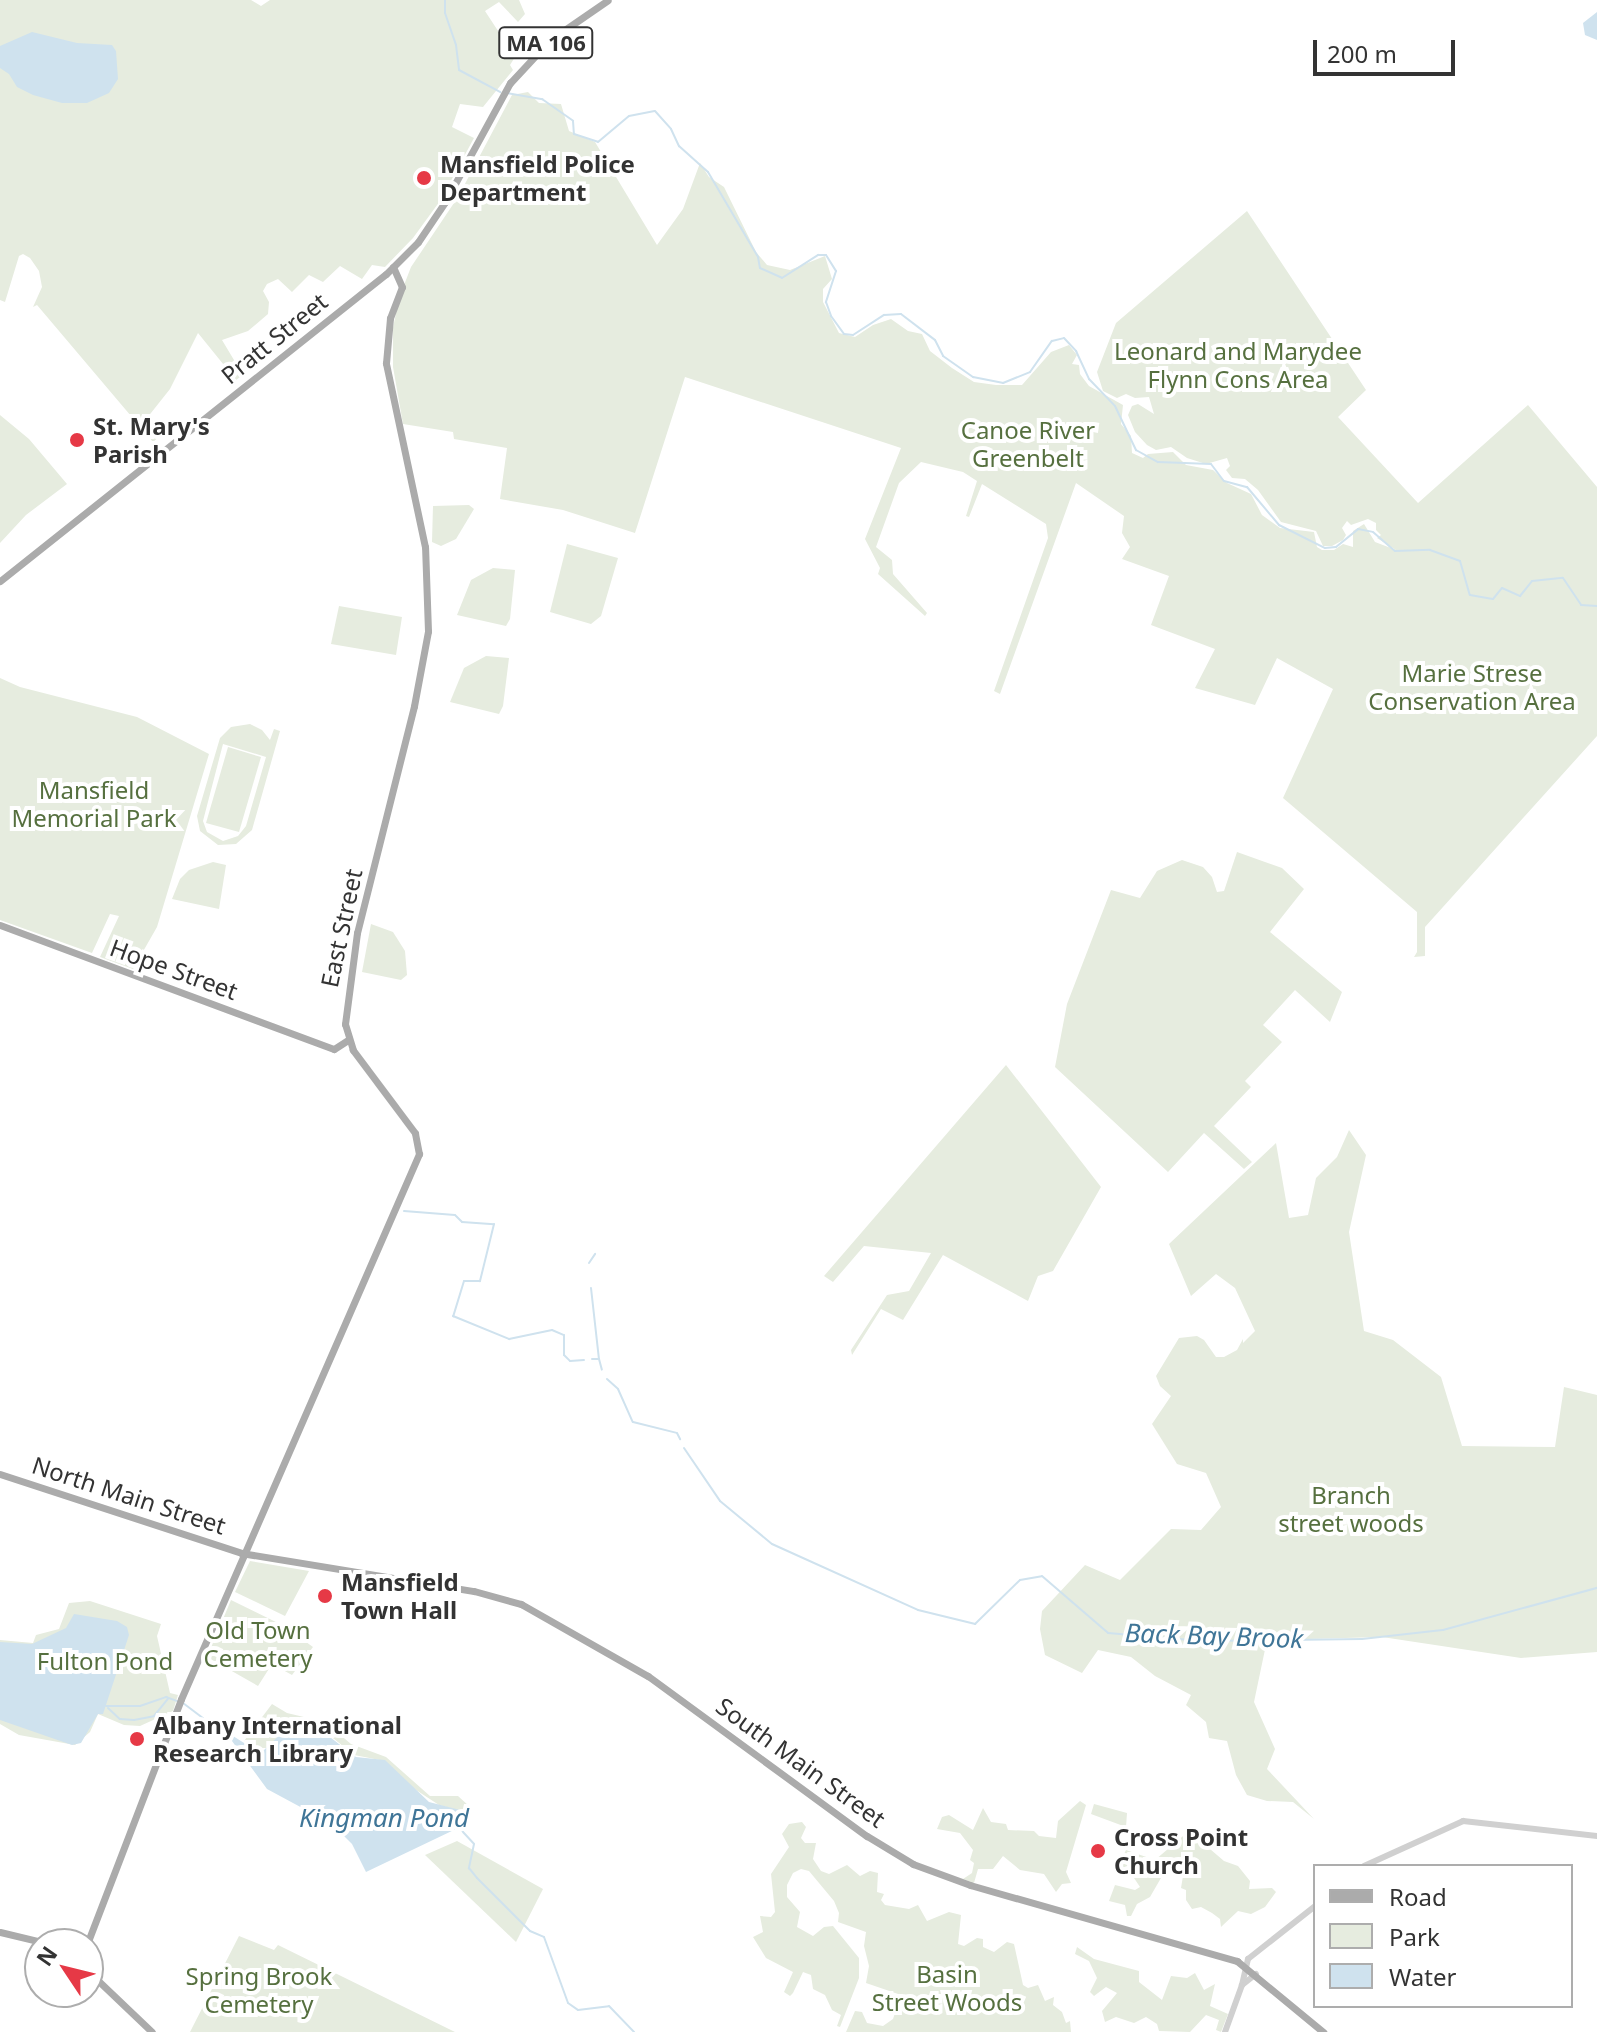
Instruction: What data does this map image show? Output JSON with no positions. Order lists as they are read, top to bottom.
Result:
{
  "streets": {
    "main road": [
      "MA 106",
      "Pratt Street",
      "East Street",
      "Hope Street",
      "North Main Street",
      "South Main Street"
    ]
  },
  "crossings": [
    ["Pratt Street", "East Street"],
    ["East Street", "Hope Street"],
    ["North Main Street", "South Main Street"]
  ],
  "water": ["Back Bay Brook", "Kingman Pond"],
  "parks": [
    "Leonard and Marydee Flynn Cons Area",
    "Canoe River Greenbelt",
    "Marie Strese Conservation Area",
    "Mansfield Memorial Park",
    "Branch street woods",
    "Old Town Cemetery",
    "Fulton Pond",
    "Basin Street Woods",
    "Spring Brook Cemetery"
  ],
  "places": [
    "Mansfield Police Department",
    "St. Mary's Parish",
    "Mansfield Town Hall",
    "Albany International Research Library",
    "Cross Point Church"
  ],
  "legend": ["Road", "Park", "Water"],
  "scale_bar": "200 m",
  "north": "top left"
}
